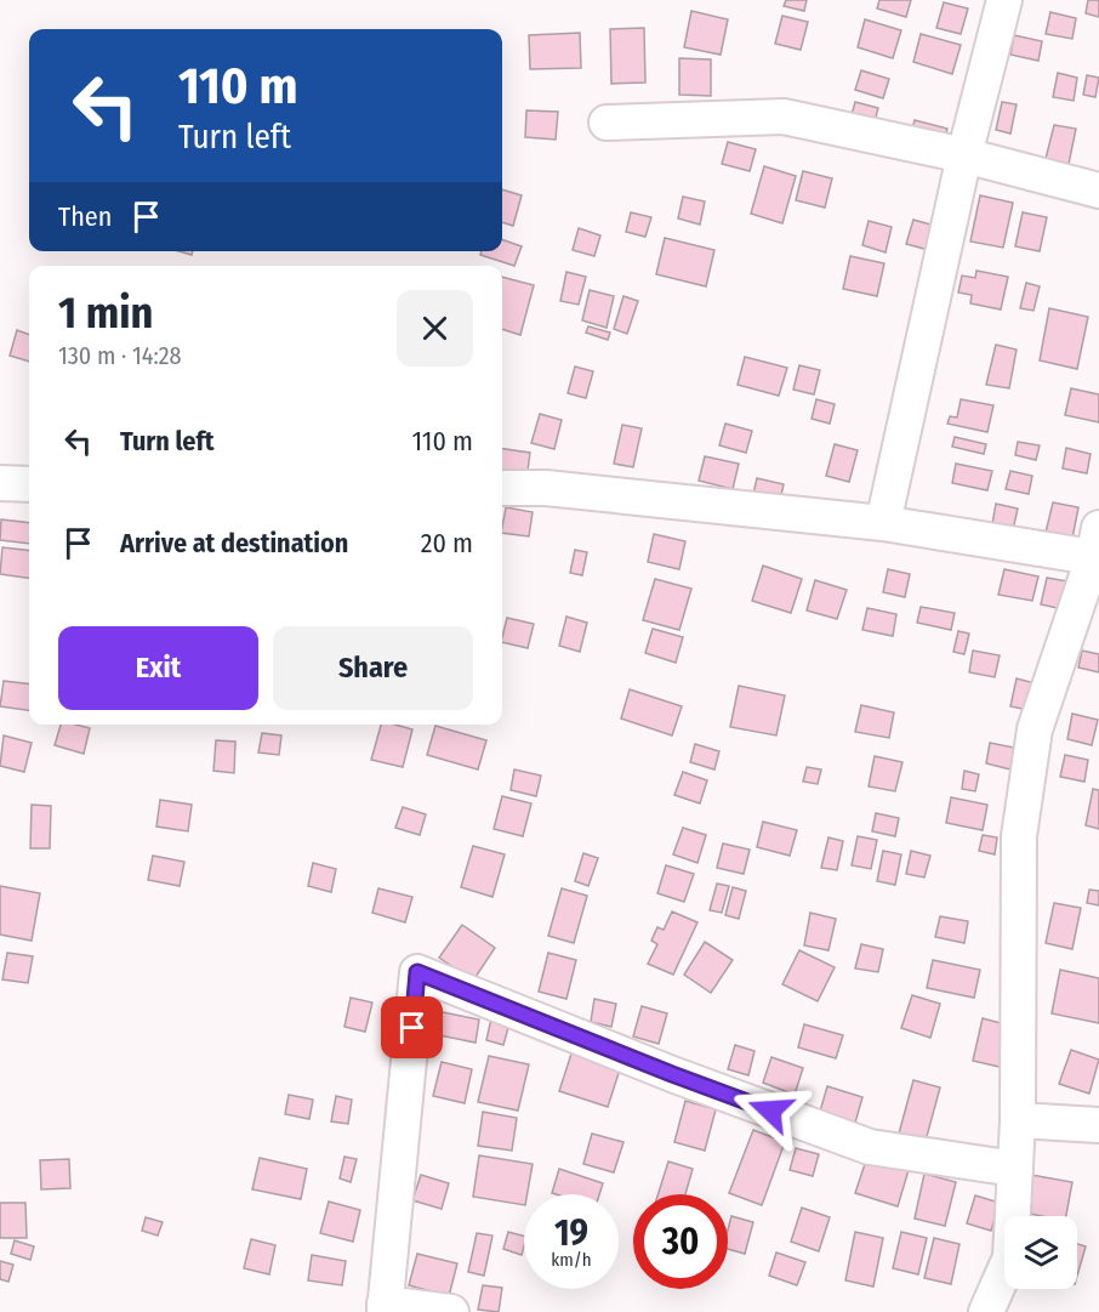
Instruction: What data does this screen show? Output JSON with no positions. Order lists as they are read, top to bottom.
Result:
{
  "page": {
    "turn": ["110 m", "Turn left"],
    "then": "Then",
    "heading": ["1 min", "130 m · 14:28"],
    "list": [
      {
        "name": "Turn left",
        "value": "110 m"
      },
      {
        "name": "Arrive at destination",
        "value": "20 m"
      }
    ],
    "buttons": ["Exit", "Share"],
    "speed": "19 km/h",
    "limit": "30"
  }
}
